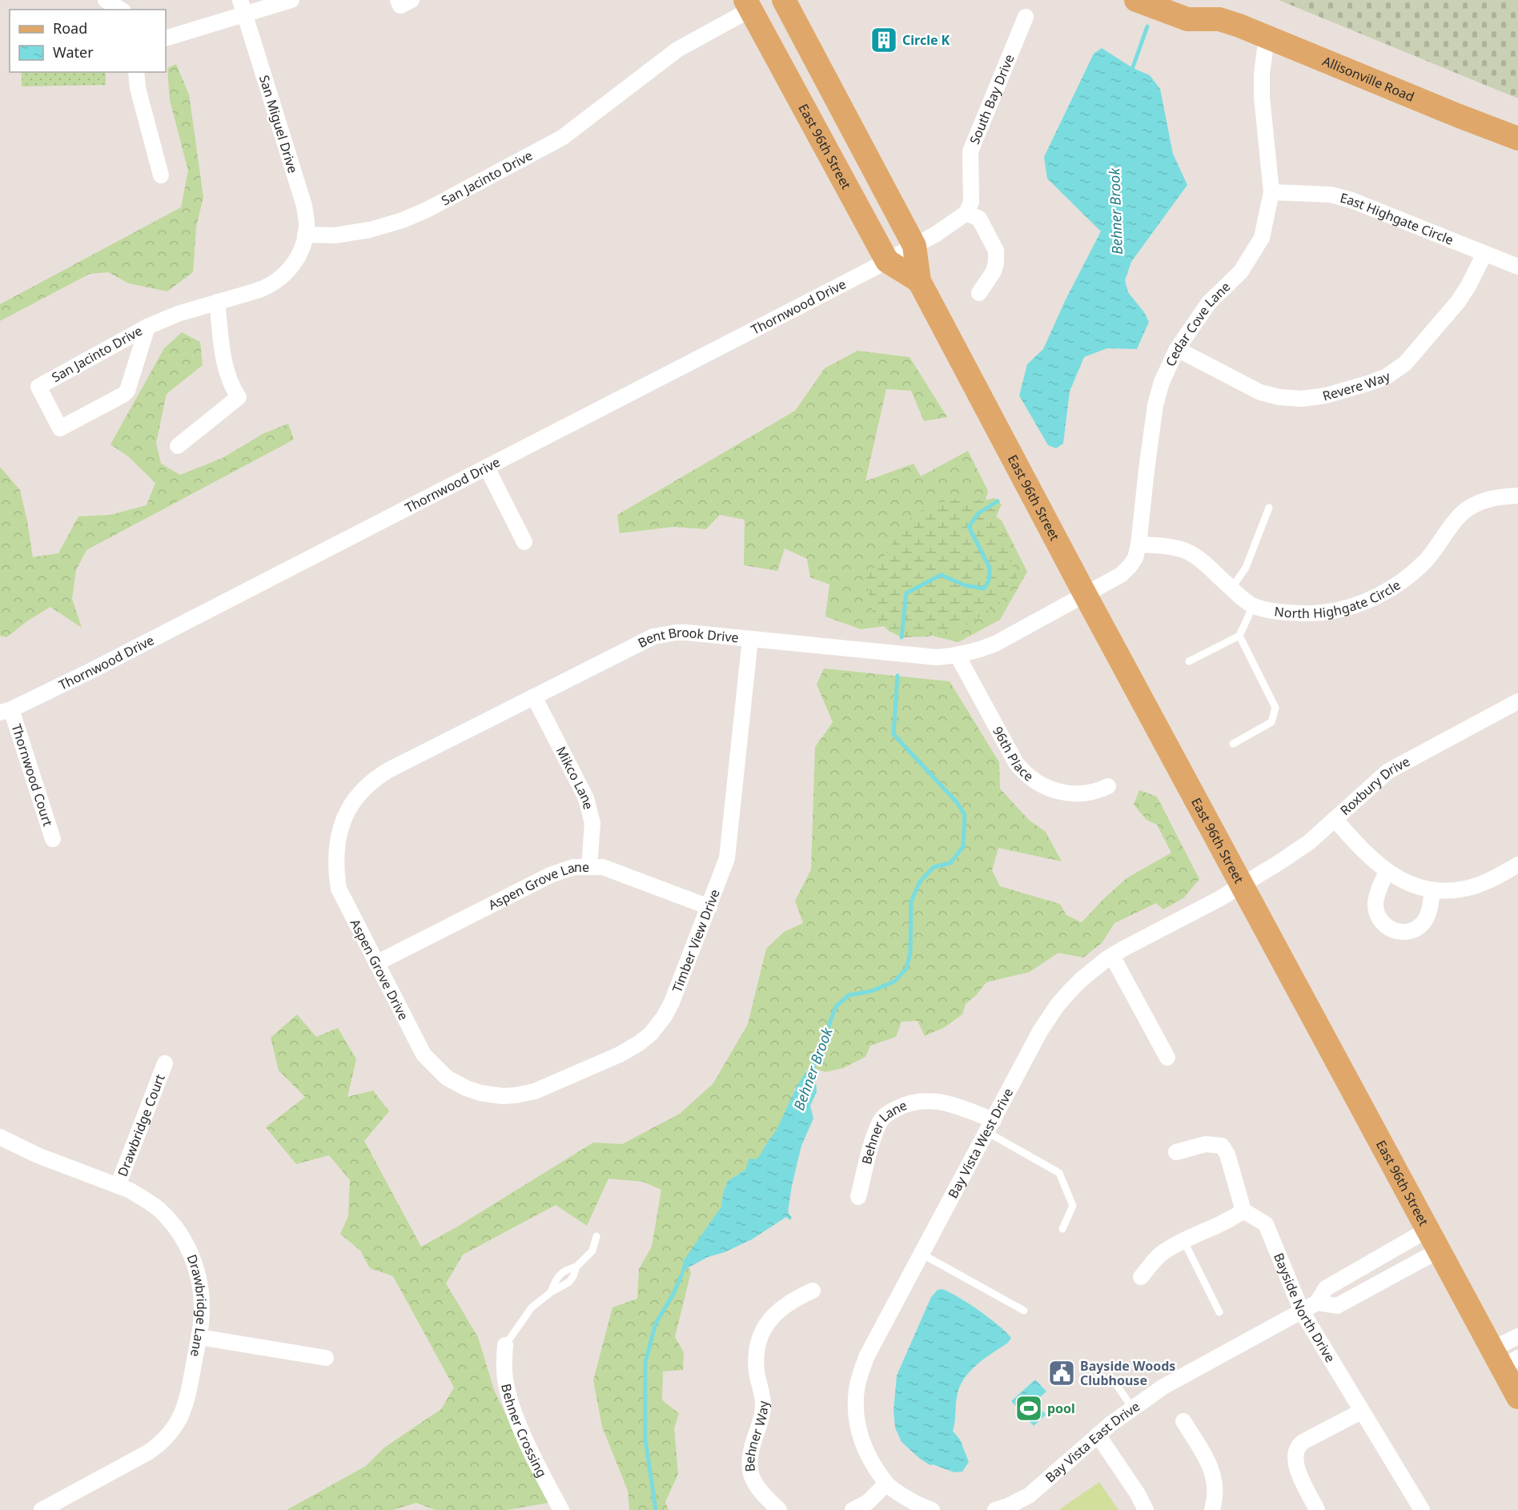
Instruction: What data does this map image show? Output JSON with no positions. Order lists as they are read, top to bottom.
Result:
{
  "streets": {
    "main road": ["Allisonville Road", "East 96th Street"],
    "street": [
      "South Bay Drive",
      "San Miguel Drive",
      "San Jacinto Drive",
      "East Highgate Circle",
      "Thornwood Drive",
      "Cedar Cove Lane",
      "Revere Way",
      "North Highgate Circle",
      "Bent Brook Drive",
      "96th Place",
      "Thornwood Court",
      "Mikco Lane",
      "Roxbury Drive",
      "Aspen Grove Lane",
      "Timber View Drive",
      "Aspen Grove Drive",
      "Drawbridge Court",
      "Behner Lane",
      "Bay Vista West Drive",
      "Drawbridge Lane",
      "Bayside North Drive",
      "Behner Crossing",
      "Behner Way",
      "Bay Vista East Drive"
    ]
  },
  "crossings": [
    ["Allisonville Road", "Cedar Cove Lane"],
    ["San Miguel Drive", "San Jacinto Drive"],
    ["East 96th Street", "San Jacinto Drive"],
    ["East 96th Street", "Thornwood Drive"],
    ["East 96th Street", "Cedar Cove Lane"],
    ["East 96th Street", "Bent Brook Drive"],
    ["East 96th Street", "Roxbury Drive"],
    ["East 96th Street", "Bay Vista West Drive"],
    ["East 96th Street", "Bay Vista East Drive"],
    ["East Highgate Circle", "Cedar Cove Lane"],
    ["East Highgate Circle", "Revere Way"],
    ["Thornwood Drive", "Thornwood Court"],
    ["Cedar Cove Lane", "Revere Way"],
    ["Cedar Cove Lane", "North Highgate Circle"],
    ["Cedar Cove Lane", "Bent Brook Drive"],
    ["Bent Brook Drive", "96th Place"],
    ["Bent Brook Drive", "Mikco Lane"],
    ["Bent Brook Drive", "Timber View Drive"],
    ["Bent Brook Drive", "Aspen Grove Drive"],
    ["Mikco Lane", "Aspen Grove Lane"],
    ["Roxbury Drive", "Bay Vista West Drive"],
    ["Aspen Grove Lane", "Timber View Drive"],
    ["Aspen Grove Lane", "Aspen Grove Drive"],
    ["Timber View Drive", "Aspen Grove Drive"],
    ["Drawbridge Court", "Drawbridge Lane"],
    ["Behner Lane", "Bay Vista West Drive"],
    ["Bayside North Drive", "Bay Vista East Drive"]
  ],
  "water": ["Behner Brook"],
  "places": {
    "building": ["Circle K"],
    "public building": ["Bayside Woods Clubhouse"],
    "sports": ["pool"]
  },
  "legend": ["Road", "Water"]
}
